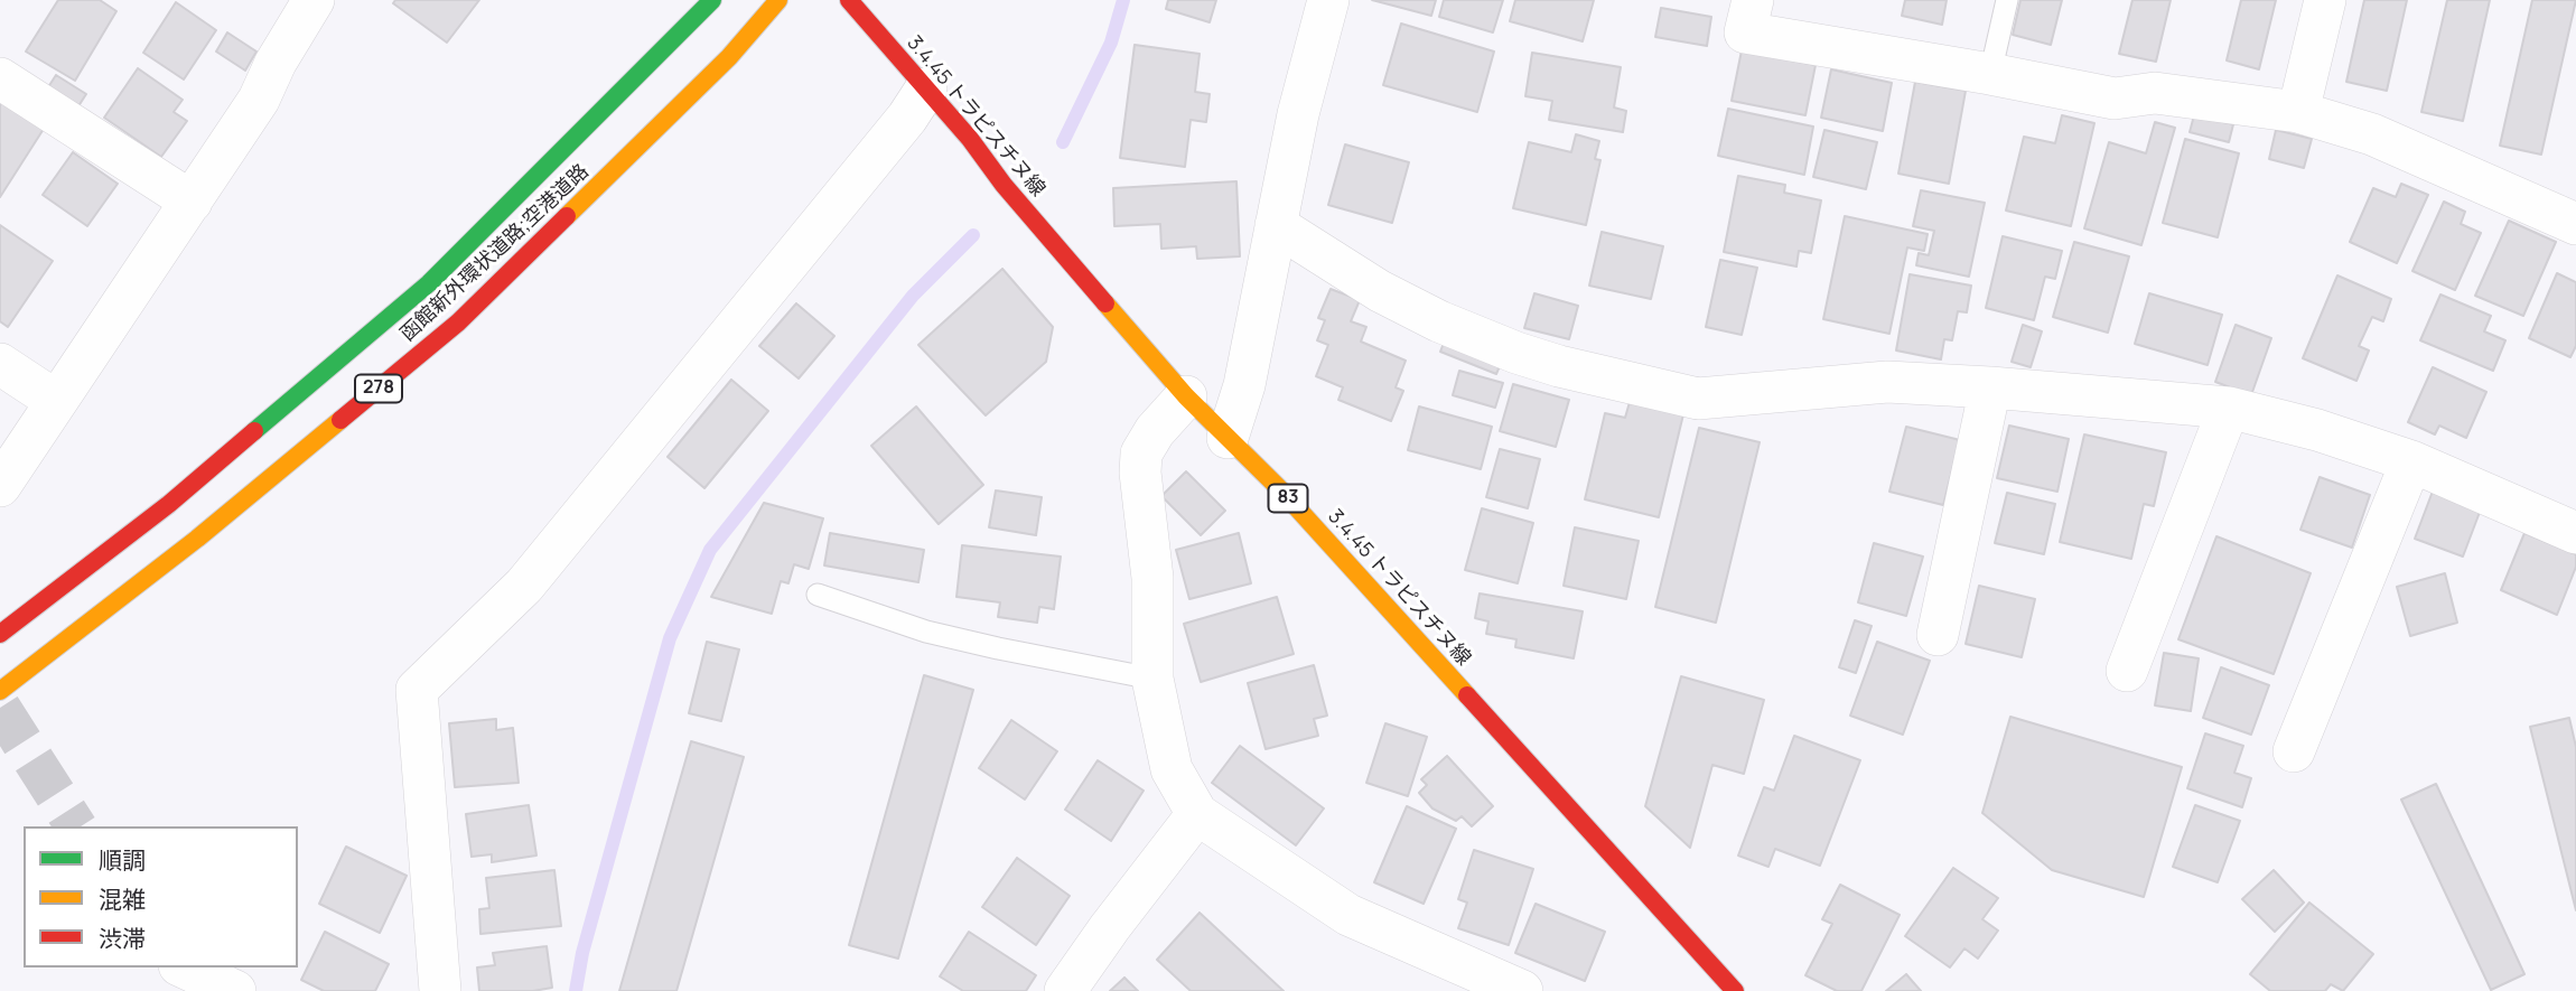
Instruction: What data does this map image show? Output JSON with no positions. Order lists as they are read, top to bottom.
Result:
{
  "streets": {
    "main road": [
      "3.4.45 トラピスチヌ線",
      "函館新外環状道路;空港道路",
      "278",
      "83"
    ]
  },
  "legend": ["順調", "混雑", "渋滞"]
}
